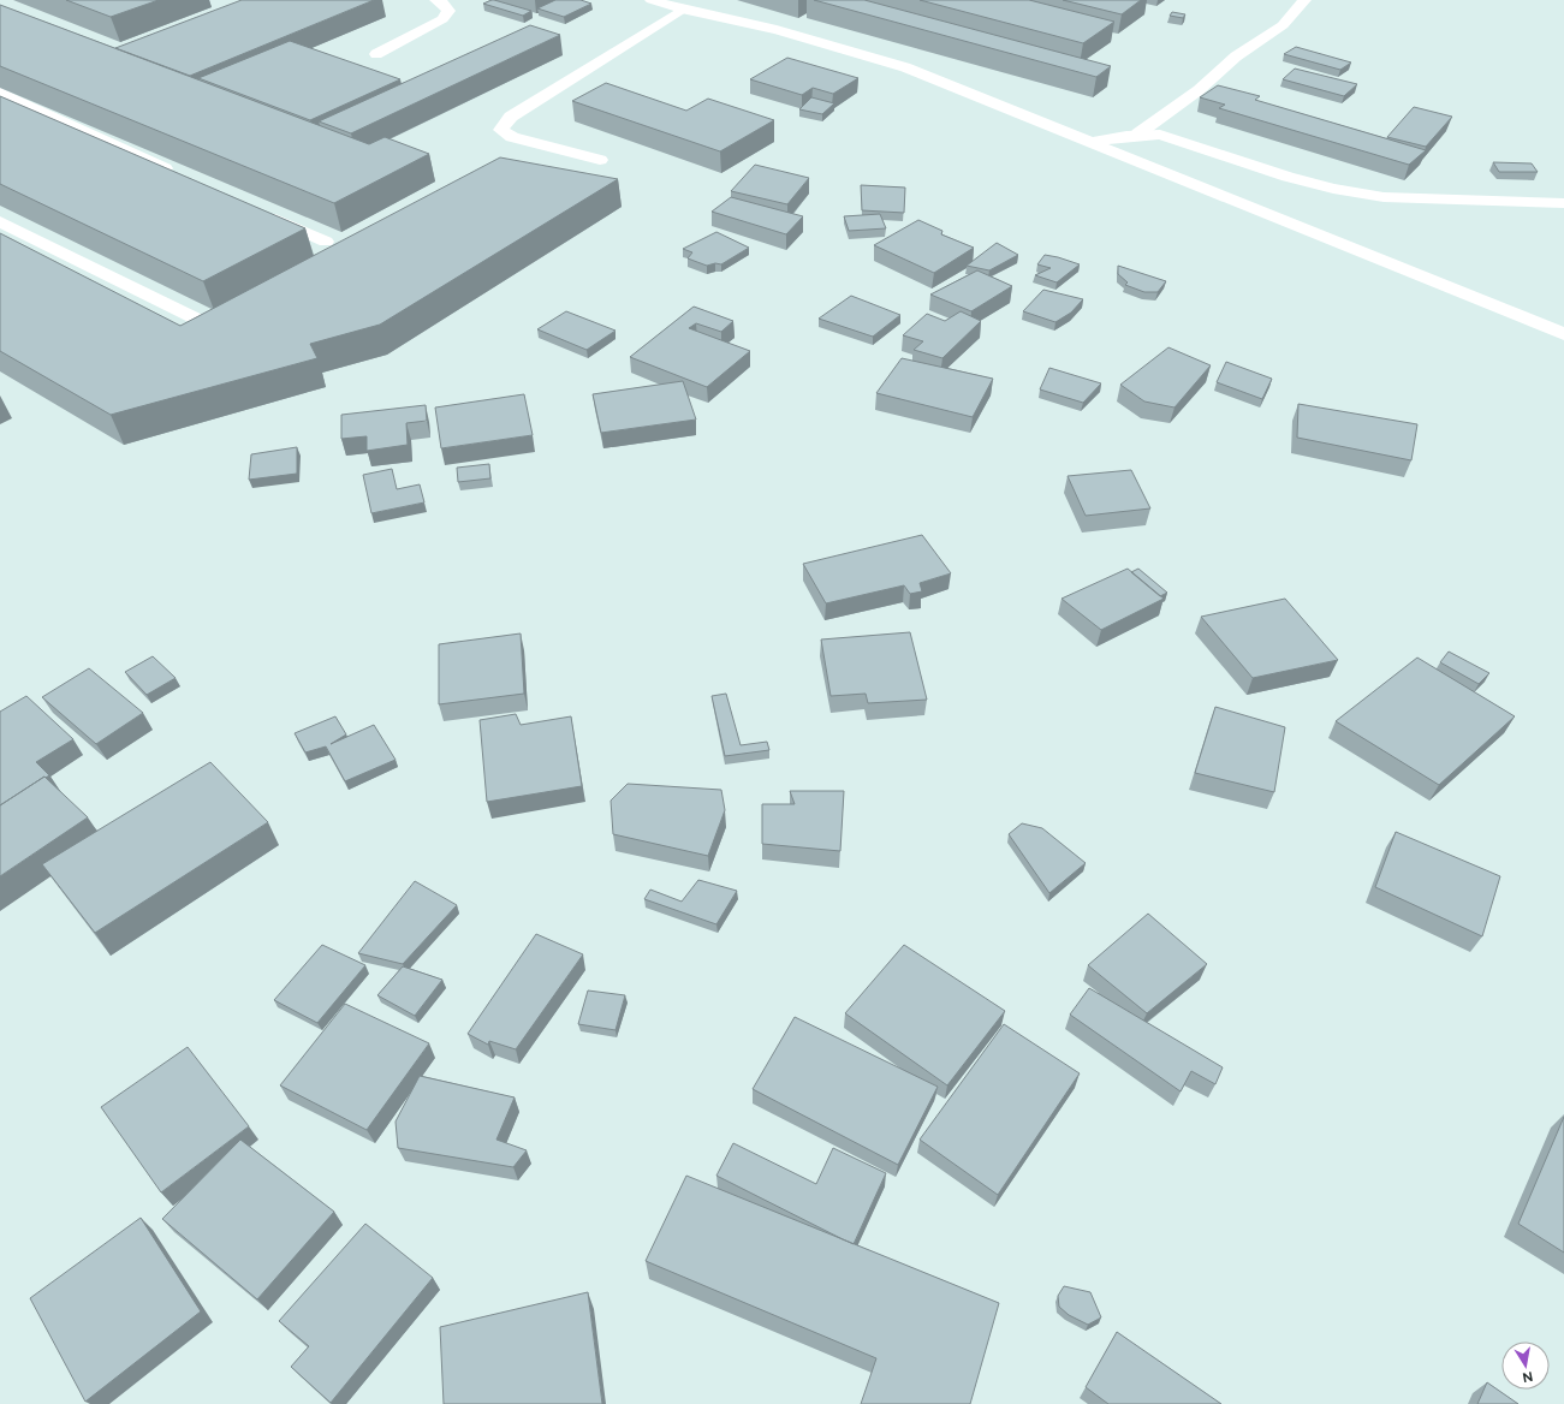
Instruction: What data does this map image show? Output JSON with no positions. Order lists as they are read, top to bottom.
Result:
{
  "north": "bottom"
}
